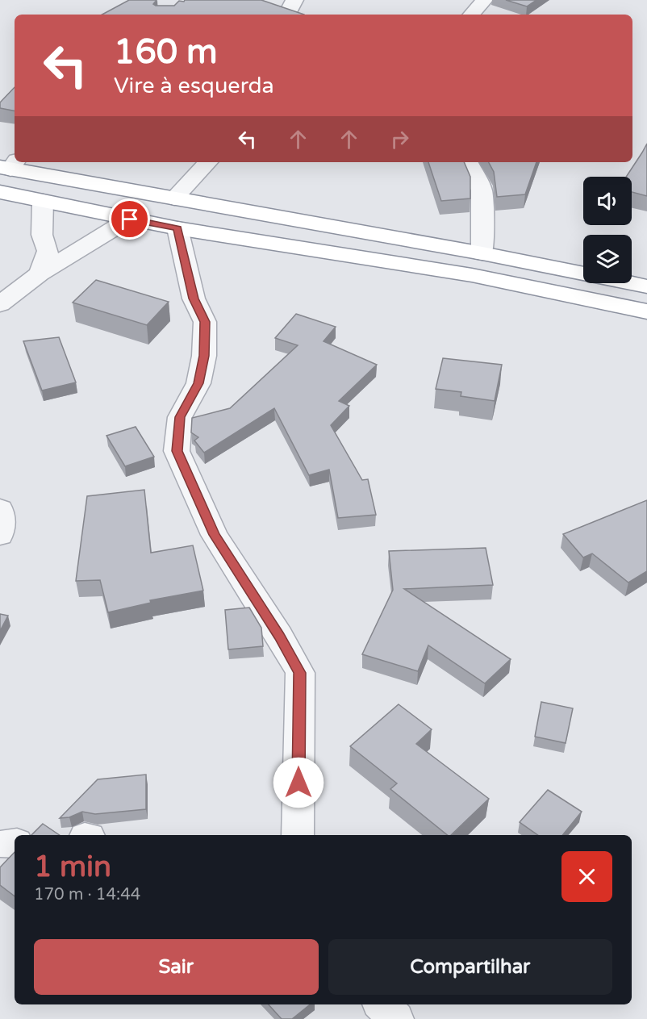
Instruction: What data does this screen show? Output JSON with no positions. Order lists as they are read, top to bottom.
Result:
{
  "page": {
    "turn": ["160 m", "Vire à esquerda"],
    "heading": ["1 min", "170 m · 14:44"],
    "buttons": ["Sair", "Compartilhar"]
  }
}
